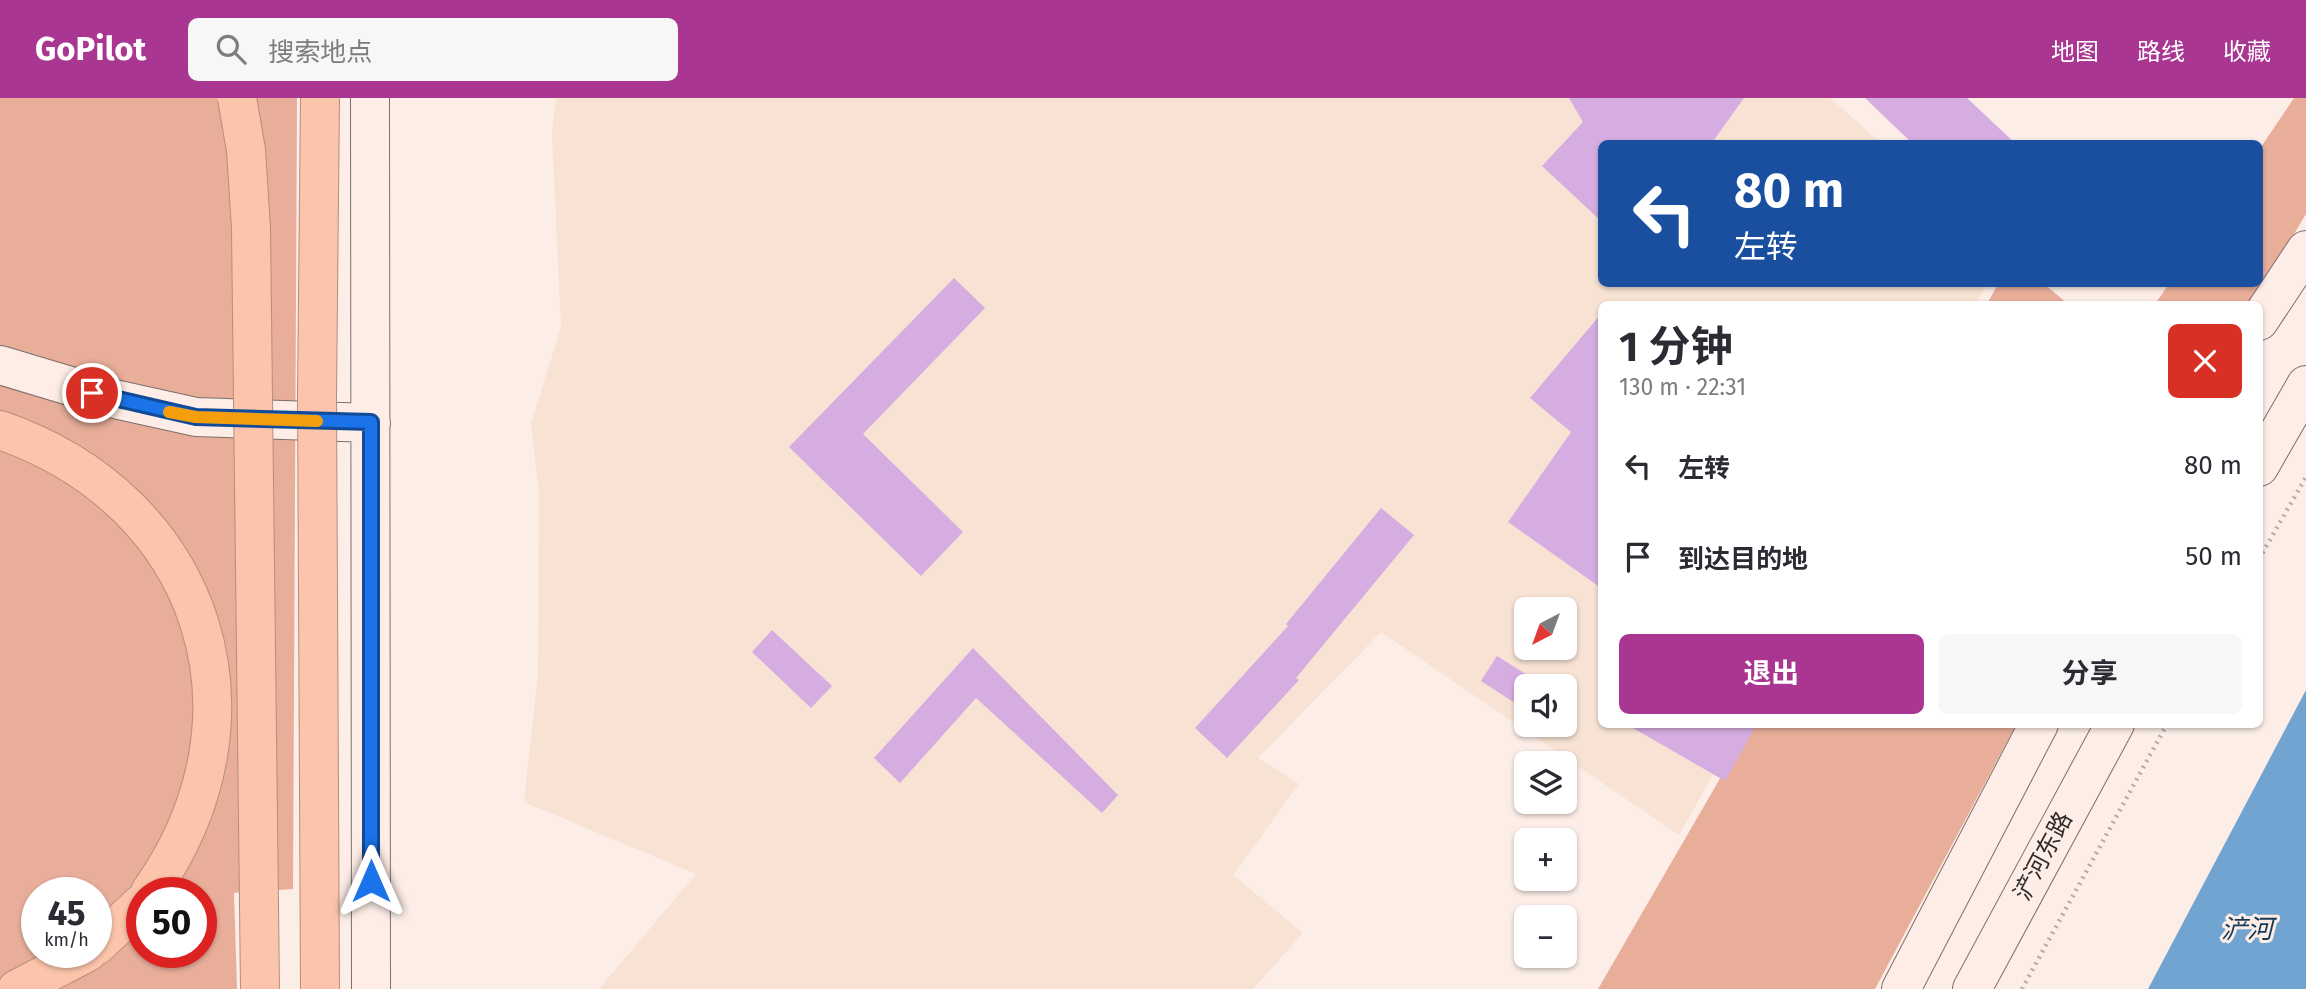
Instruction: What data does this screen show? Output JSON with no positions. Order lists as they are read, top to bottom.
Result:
{
  "streets": {
    "main road": ["浐河东路"]
  },
  "water": ["浐河"],
  "north": "bottom left",
  "page": {
    "header": "GoPilot",
    "search": "搜索地点",
    "nav": ["地图", "路线", "收藏"],
    "turn": ["80 m", "左转"],
    "heading": ["1 分钟", "130 m · 22:31"],
    "list": [
      {
        "name": "左转",
        "value": "80 m"
      },
      {
        "name": "到达目的地",
        "value": "50 m"
      }
    ],
    "map_buttons": ["+", "−"],
    "buttons": ["退出", "分享"],
    "speed": "45 km/h",
    "limit": "50"
  }
}
